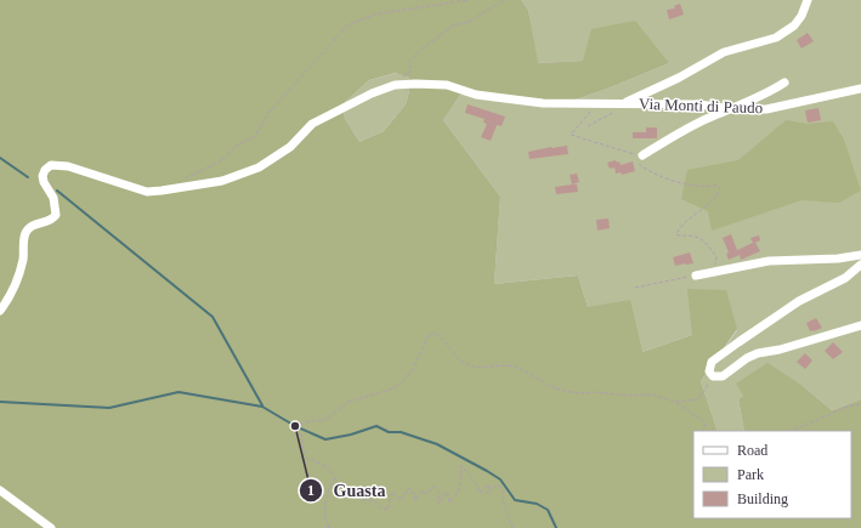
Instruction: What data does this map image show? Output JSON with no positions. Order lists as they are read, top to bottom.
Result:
{
  "streets": {
    "street": ["Via Monti di Paudo"]
  },
  "places": ["Guasta"],
  "legend": ["Road", "Park", "Building"]
}
